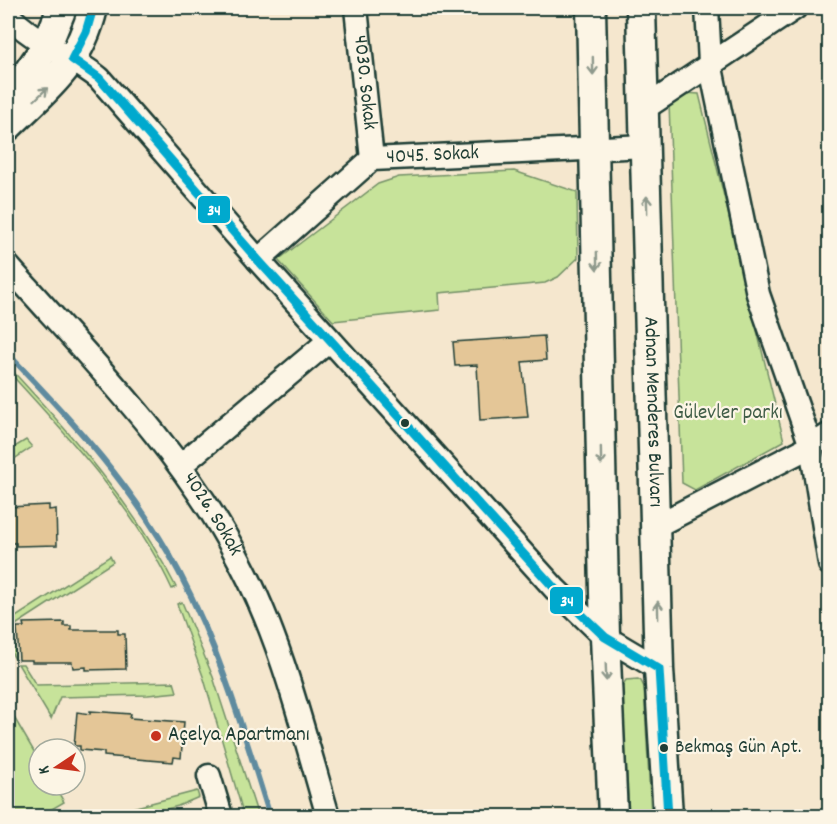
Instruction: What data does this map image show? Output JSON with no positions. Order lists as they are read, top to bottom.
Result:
{
  "streets": {
    "main road": ["Adnan Menderes Bulvarı"],
    "street": ["4030. Sokak", "4045. Sokak", "4026. Sokak"]
  },
  "crossings": [
    ["4030. Sokak", "4045. Sokak"],
    ["4045. Sokak", "Adnan Menderes Bulvarı"]
  ],
  "parks": ["Gülevler parkı"],
  "places": ["Açelya Apartmanı", "Bekmaş Gün Apt."],
  "lines": ["transit line 34"],
  "north": "left"
}
